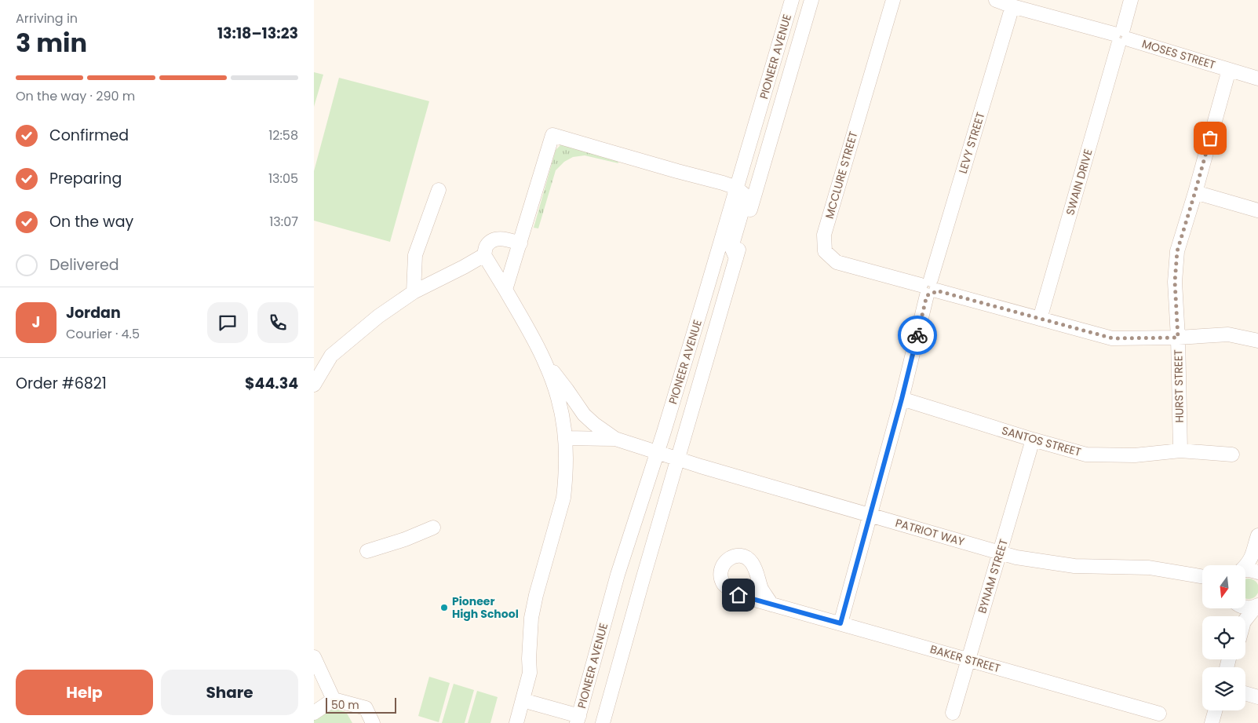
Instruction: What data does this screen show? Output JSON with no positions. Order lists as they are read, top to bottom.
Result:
{
  "streets": {
    "street": [
      "MOSES STREET",
      "PIONEER AVENUE",
      "LEVY STREET",
      "MCCLURE STREET",
      "SWAIN DRIVE",
      "HURST STREET",
      "SANTOS STREET",
      "PATRIOT WAY",
      "BYNAM STREET",
      "BAKER STREET"
    ]
  },
  "crossings": [
    ["MOSES STREET", "LEVY STREET"],
    ["MOSES STREET", "SWAIN DRIVE"],
    ["MOSES STREET", "HURST STREET"],
    ["PIONEER AVENUE", "PATRIOT WAY"],
    ["LEVY STREET", "MCCLURE STREET"],
    ["LEVY STREET", "SANTOS STREET"],
    ["LEVY STREET", "PATRIOT WAY"],
    ["LEVY STREET", "BAKER STREET"],
    ["MCCLURE STREET", "SWAIN DRIVE"],
    ["MCCLURE STREET", "HURST STREET"],
    ["HURST STREET", "SANTOS STREET"],
    ["SANTOS STREET", "BYNAM STREET"],
    ["PATRIOT WAY", "BYNAM STREET"],
    ["BYNAM STREET", "BAKER STREET"]
  ],
  "places": ["Pioneer High School"],
  "scale_bar": "50 m",
  "north": "bottom",
  "page": {
    "heading": ["3 min", "Arriving in", "13:18–13:23"],
    "panel": [
      "Jordan",
      "Courier · 4.5",
      "Order #6821",
      "$44.34"
    ],
    "bar": "On the way · 290 m",
    "list": [
      ["Confirmed", "12:58"],
      ["Preparing", "13:05"],
      ["On the way", "13:07"],
      "Delivered"
    ],
    "round": "J",
    "buttons": ["Help", "Share"],
    "scale": "50 m"
  }
}
